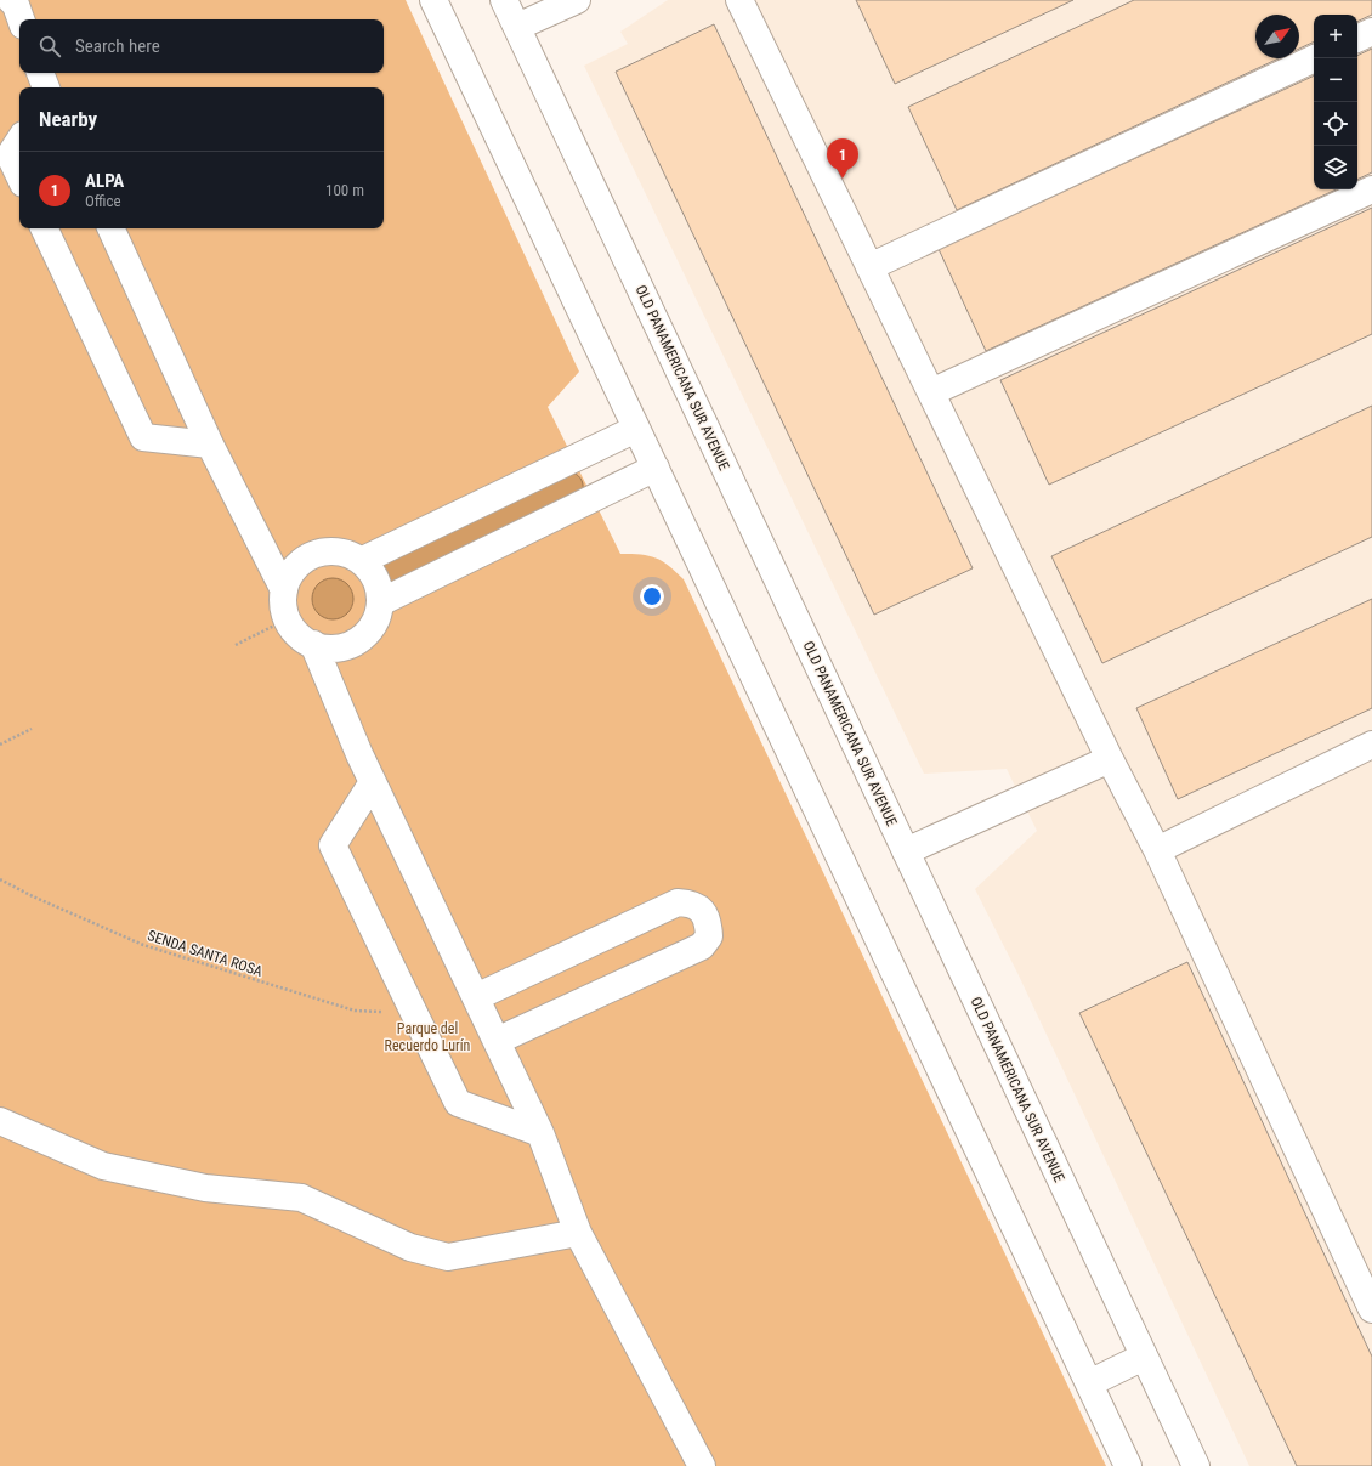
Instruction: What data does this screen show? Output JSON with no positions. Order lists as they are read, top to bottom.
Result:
{
  "streets": {
    "main road": ["OLD PANAMERICANA SUR AVENUE"],
    "path": ["SENDA SANTA ROSA"]
  },
  "parks": ["Parque del Recuerdo Lurín"],
  "north": "top right",
  "page": {
    "map_buttons": ["+", "−"],
    "search": "Search here",
    "heading": "Nearby",
    "pins": "1",
    "list": [
      {
        "mark": "1",
        "name": "ALPA",
        "note": "Office",
        "value": "100 m"
      }
    ]
  }
}
